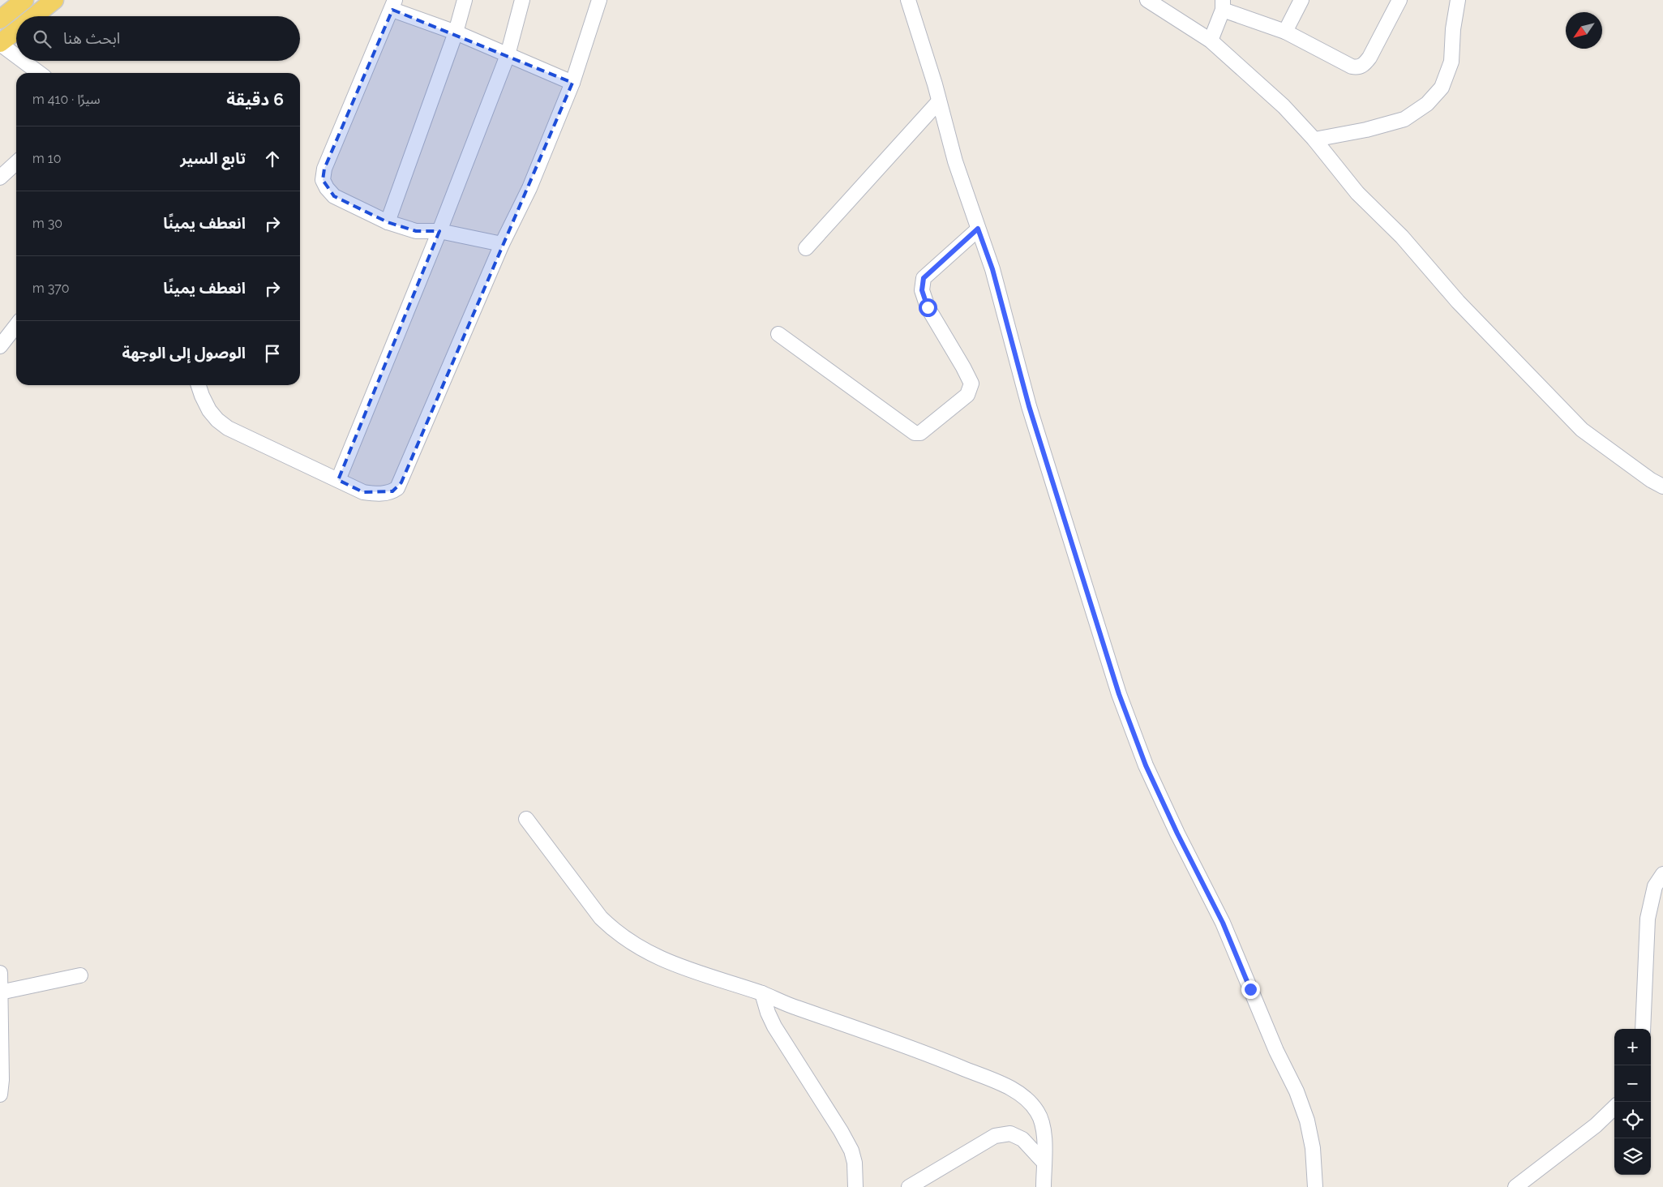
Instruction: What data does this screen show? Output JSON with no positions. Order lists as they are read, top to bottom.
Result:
{
  "north": "bottom left",
  "page": {
    "search": "ابحث هنا",
    "heading": ["6 دقيقة", "سيرًا · 410 m"],
    "list": [
      ["تابع السير", "10 m"],
      ["انعطف يمينًا", "30 m"],
      ["انعطف يمينًا", "370 m"],
      "الوصول إلى الوجهة"
    ],
    "map_buttons": ["+", "−"]
  }
}
